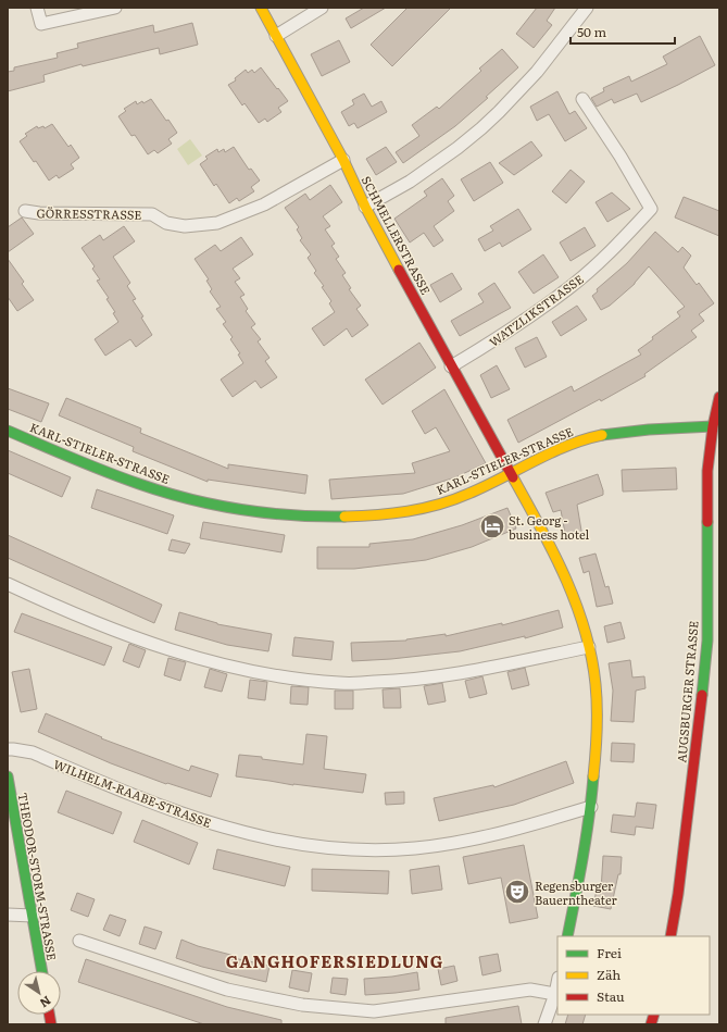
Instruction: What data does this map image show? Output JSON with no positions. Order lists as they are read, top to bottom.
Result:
{
  "streets": {
    "street": [
      "GÖRRESSTRASSE",
      "SCHMELLERSTRASSE",
      "WATZLIKSTRASSE",
      "KARL-STIELER-STRASSE",
      "AUGSBURGER STRASSE",
      "WILHELM-RAABE-STRASSE",
      "THEODOR-STORM-STRASSE"
    ]
  },
  "crossings": [
    ["GÖRRESSTRASSE", "SCHMELLERSTRASSE"],
    ["SCHMELLERSTRASSE", "WATZLIKSTRASSE"],
    ["SCHMELLERSTRASSE", "KARL-STIELER-STRASSE"],
    ["SCHMELLERSTRASSE", "WILHELM-RAABE-STRASSE"],
    ["KARL-STIELER-STRASSE", "AUGSBURGER STRASSE"]
  ],
  "districts": ["GANGHOFERSIEDLUNG"],
  "places": {
    "hotel": ["St. Georg - business hotel"],
    "theatre": ["Regensburger Bauerntheater"]
  },
  "legend": ["Frei", "Zäh", "Stau"],
  "scale_bar": "50 m",
  "north": "bottom right"
}
